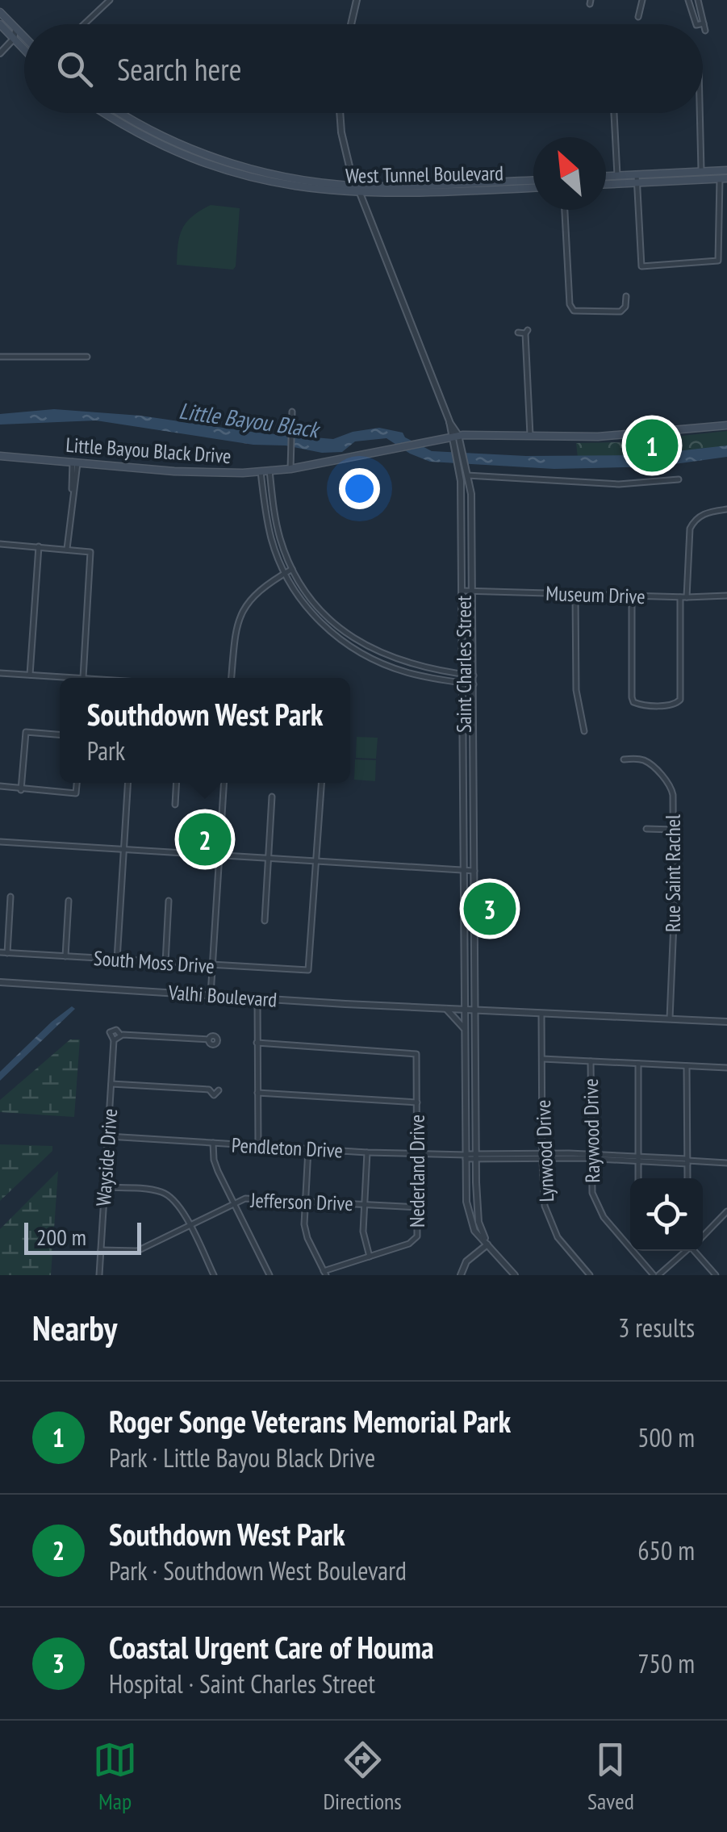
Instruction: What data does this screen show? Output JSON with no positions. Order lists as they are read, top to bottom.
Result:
{
  "streets": {
    "main road": ["West Tunnel Boulevard", "Little Bayou Black Drive"],
    "street": [
      "Museum Drive",
      "Saint Charles Street",
      "Rue Saint Rachel",
      "South Moss Drive",
      "Valhi Boulevard",
      "Raywood Drive",
      "Pendleton Drive",
      "Lynwood Drive",
      "Wayside Drive",
      "Nederland Drive",
      "Jefferson Drive"
    ]
  },
  "crossings": [
    ["Little Bayou Black Drive", "Saint Charles Street"],
    ["Museum Drive", "Saint Charles Street"],
    ["Saint Charles Street", "Valhi Boulevard"],
    ["Saint Charles Street", "Pendleton Drive"],
    ["Rue Saint Rachel", "Valhi Boulevard"],
    ["Valhi Boulevard", "Lynwood Drive"],
    ["Raywood Drive", "Pendleton Drive"],
    ["Pendleton Drive", "Lynwood Drive"],
    ["Pendleton Drive", "Wayside Drive"],
    ["Pendleton Drive", "Nederland Drive"],
    ["Wayside Drive", "Jefferson Drive"],
    ["Nederland Drive", "Jefferson Drive"]
  ],
  "water": ["Little Bayou Black"],
  "scale_bar": "200 m",
  "north": "top left",
  "page": {
    "search": "Search here",
    "pins": ["1", "2", "3"],
    "popup": ["Southdown West Park", "Park"],
    "scale": "200 m",
    "heading": ["Nearby", "3 results"],
    "list": [
      {
        "mark": "1",
        "name": "Roger Songe Veterans Memorial Park",
        "note": "Park · Little Bayou Black Drive",
        "value": "500 m"
      },
      {
        "mark": "2",
        "name": "Southdown West Park",
        "note": "Park · Southdown West Boulevard",
        "value": "650 m"
      },
      {
        "mark": "3",
        "name": "Coastal Urgent Care of Houma",
        "note": "Hospital · Saint Charles Street",
        "value": "750 m"
      }
    ],
    "nav": ["Map", "Directions", "Saved"]
  }
}
